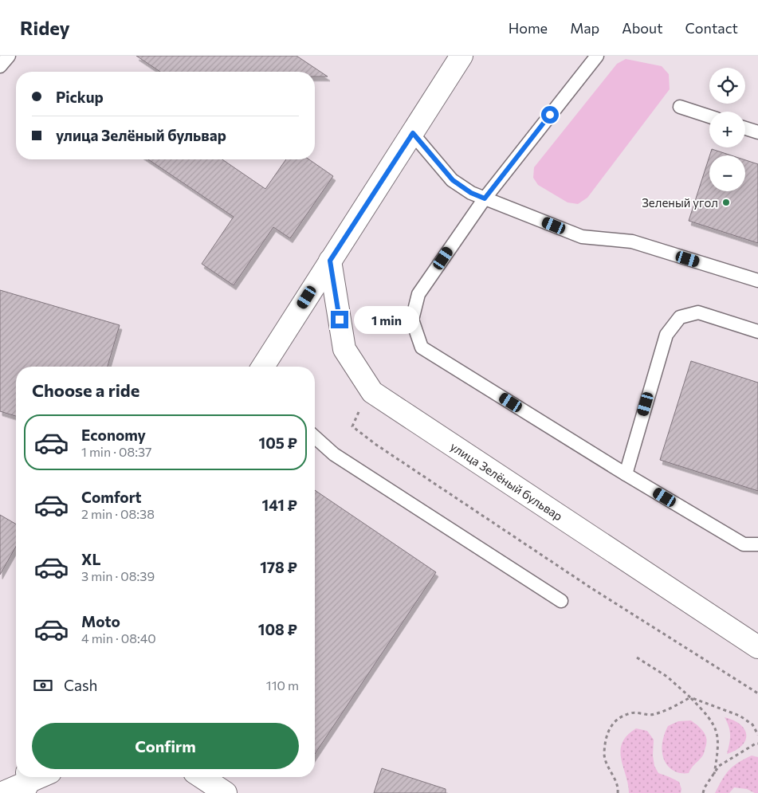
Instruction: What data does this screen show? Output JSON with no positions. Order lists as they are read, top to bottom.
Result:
{
  "streets": {
    "street": ["улица Зелёный бульвар"]
  },
  "places": ["Зеленый угол"],
  "page": {
    "header": "Ridey",
    "nav": [
      "Home",
      "Map",
      "About",
      "Contact"
    ],
    "map_buttons": ["+", "−"],
    "banner": ["Pickup", "улица Зелёный бульвар"],
    "bubble": "1 min",
    "heading": "Choose a ride",
    "list": [
      {
        "name": "Economy",
        "note": "1 min · 08:37",
        "value": "105 ₽"
      },
      {
        "name": "Comfort",
        "note": "2 min · 08:38",
        "value": "141 ₽"
      },
      {
        "name": "XL",
        "note": "3 min · 08:39",
        "value": "178 ₽"
      },
      {
        "name": "Moto",
        "note": "4 min · 08:40",
        "value": "108 ₽"
      }
    ],
    "pay": ["Cash", "110 m"],
    "buttons": "Confirm"
  }
}
